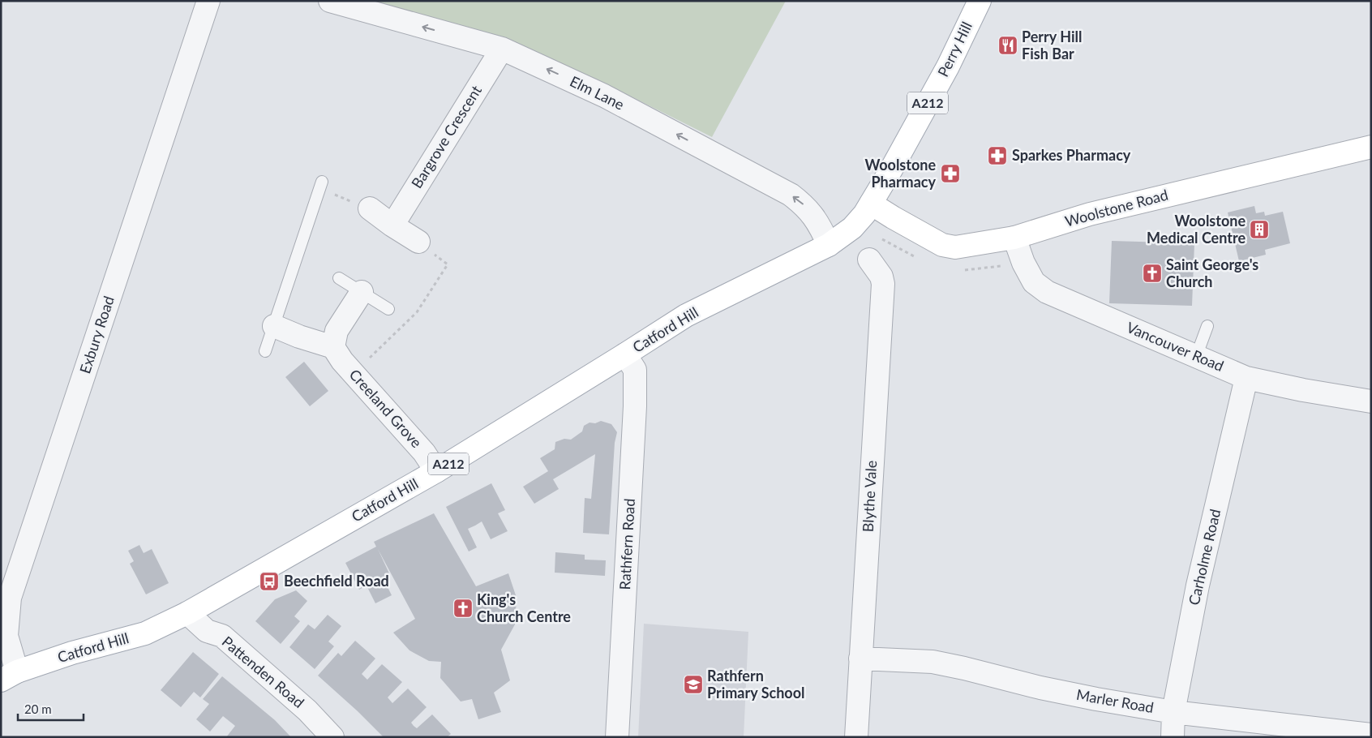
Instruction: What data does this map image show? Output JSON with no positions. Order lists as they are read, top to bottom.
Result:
{
  "streets": {
    "main road": [
      "Perry Hill",
      "A212",
      "Woolstone Road",
      "Catford Hill"
    ],
    "street": [
      "Elm Lane",
      "Bargrove Crescent",
      "Exbury Road",
      "Vancouver Road",
      "Creeland Grove",
      "Blythe Vale",
      "Rathfern Road",
      "Carholme Road",
      "Pattenden Road",
      "Marler Road"
    ]
  },
  "crossings": [
    ["Perry Hill", "Woolstone Road"],
    ["Perry Hill", "Catford Hill"],
    ["Elm Lane", "Bargrove Crescent"],
    ["Elm Lane", "Catford Hill"],
    ["Woolstone Road", "Catford Hill"],
    ["Woolstone Road", "Vancouver Road"],
    ["Catford Hill", "Exbury Road"],
    ["Catford Hill", "Creeland Grove"],
    ["Catford Hill", "Rathfern Road"],
    ["Catford Hill", "Pattenden Road"],
    ["Vancouver Road", "Carholme Road"],
    ["Blythe Vale", "Marler Road"],
    ["Carholme Road", "Marler Road"]
  ],
  "one_way": ["Elm Lane"],
  "places": {
    "restaurant": ["Perry Hill Fish Bar"],
    "pharmacy": ["Sparkes Pharmacy", "Woolstone Pharmacy"],
    "building": ["Woolstone Medical Centre"],
    "church": ["Saint George's Church", "King's Church Centre"],
    "bus stop": ["Beechfield Road"],
    "school or university": ["Rathfern Primary School"]
  },
  "scale_bar": "20 m"
}
